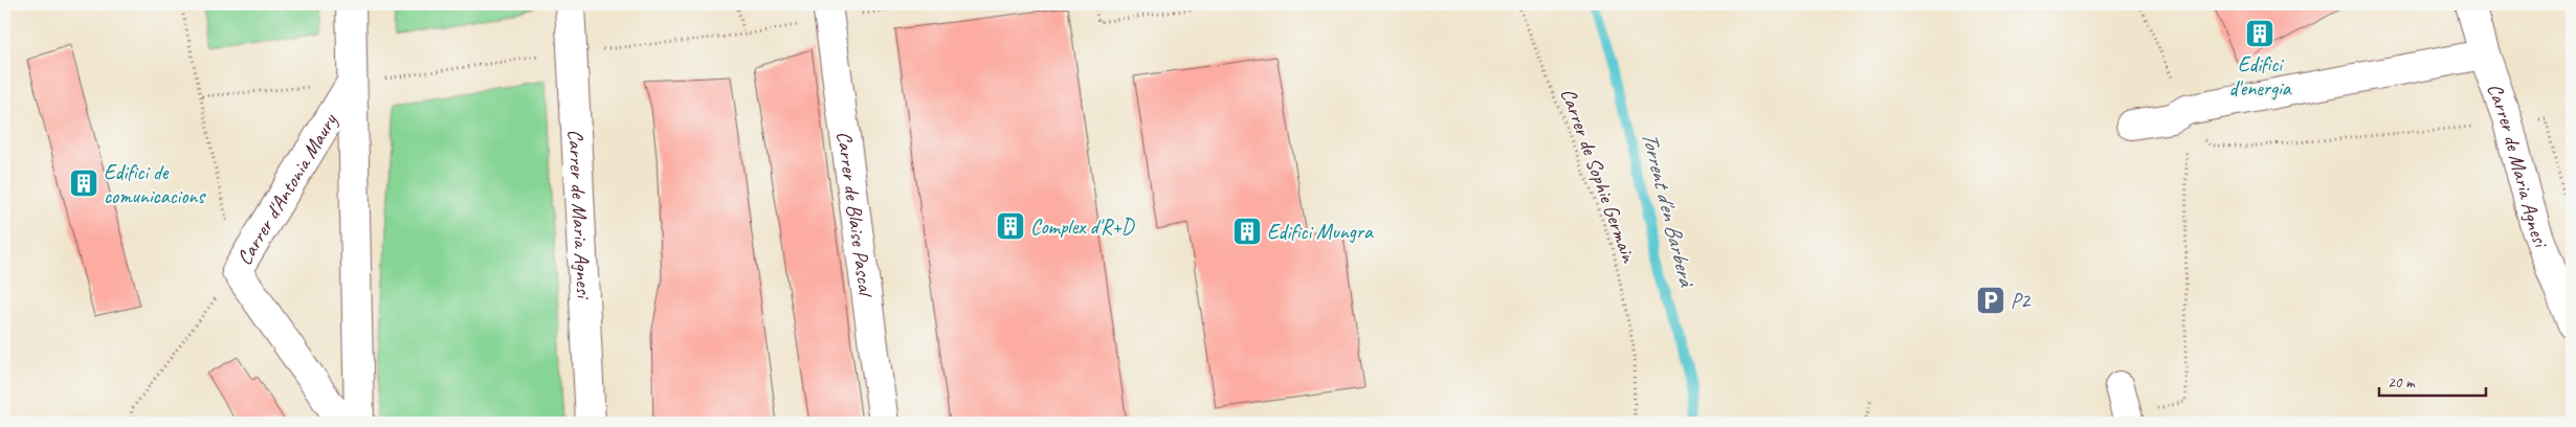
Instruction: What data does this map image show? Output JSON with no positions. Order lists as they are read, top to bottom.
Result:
{
  "streets": {
    "street": ["Carrer de Maria Agnesi", "Carrer d'Antonia Maury", "Carrer de Blaise Pascal"],
    "path": ["Carrer de Sophie Germain"]
  },
  "water": ["Torrent d'en Barberà"],
  "places": {
    "building": [
      "Edifici d'energia",
      "Edifici de comunicacions",
      "Complex d'R+D",
      "Edifici Mungra"
    ],
    "parking": ["P2"]
  },
  "scale_bar": "20 m"
}
